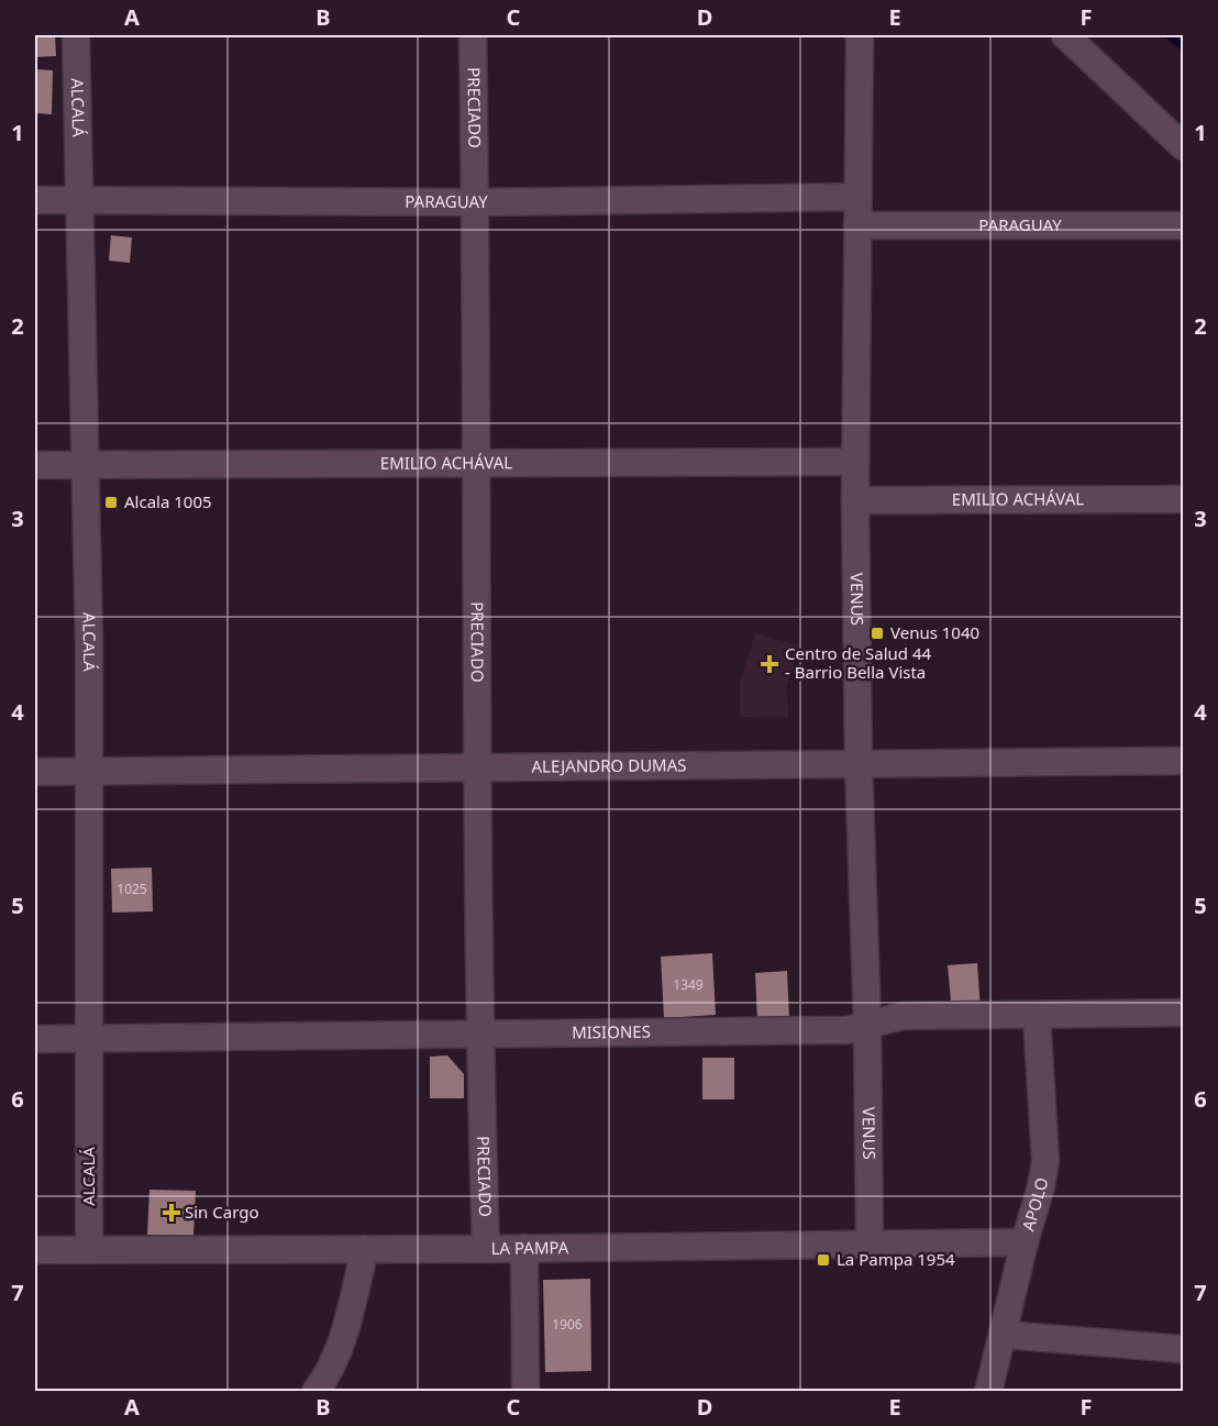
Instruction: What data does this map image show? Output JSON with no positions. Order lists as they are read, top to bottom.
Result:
{
  "streets": {
    "street": [
      "ALCALÁ",
      "PRECIADO",
      "PARAGUAY",
      "EMILIO ACHÁVAL",
      "VENUS",
      "ALEJANDRO DUMAS",
      "MISIONES",
      "APOLO",
      "LA PAMPA"
    ]
  },
  "crossings": [
    ["ALCALÁ", "PARAGUAY"],
    ["ALCALÁ", "EMILIO ACHÁVAL"],
    ["ALCALÁ", "ALEJANDRO DUMAS"],
    ["ALCALÁ", "MISIONES"],
    ["ALCALÁ", "LA PAMPA"],
    ["PRECIADO", "PARAGUAY"],
    ["PRECIADO", "EMILIO ACHÁVAL"],
    ["PRECIADO", "ALEJANDRO DUMAS"],
    ["PRECIADO", "MISIONES"],
    ["PRECIADO", "LA PAMPA"],
    ["PARAGUAY", "VENUS"],
    ["EMILIO ACHÁVAL", "VENUS"],
    ["VENUS", "ALEJANDRO DUMAS"],
    ["VENUS", "MISIONES"],
    ["VENUS", "LA PAMPA"],
    ["MISIONES", "APOLO"],
    ["APOLO", "LA PAMPA"]
  ],
  "places": {
    "transit": ["Alcala 1005", "Venus 1040", "La Pampa 1954"],
    "health": ["Centro de Salud 44 - Barrio Bella Vista", "Sin Cargo"]
  },
  "house_numbers": ["1025", "1349", "1906"],
  "grid": {
    "columns": [
      "A",
      "B",
      "C",
      "D",
      "E",
      "F"
    ],
    "rows": [
      "1",
      "2",
      "3",
      "4",
      "5",
      "6",
      "7"
    ]
  }
}
